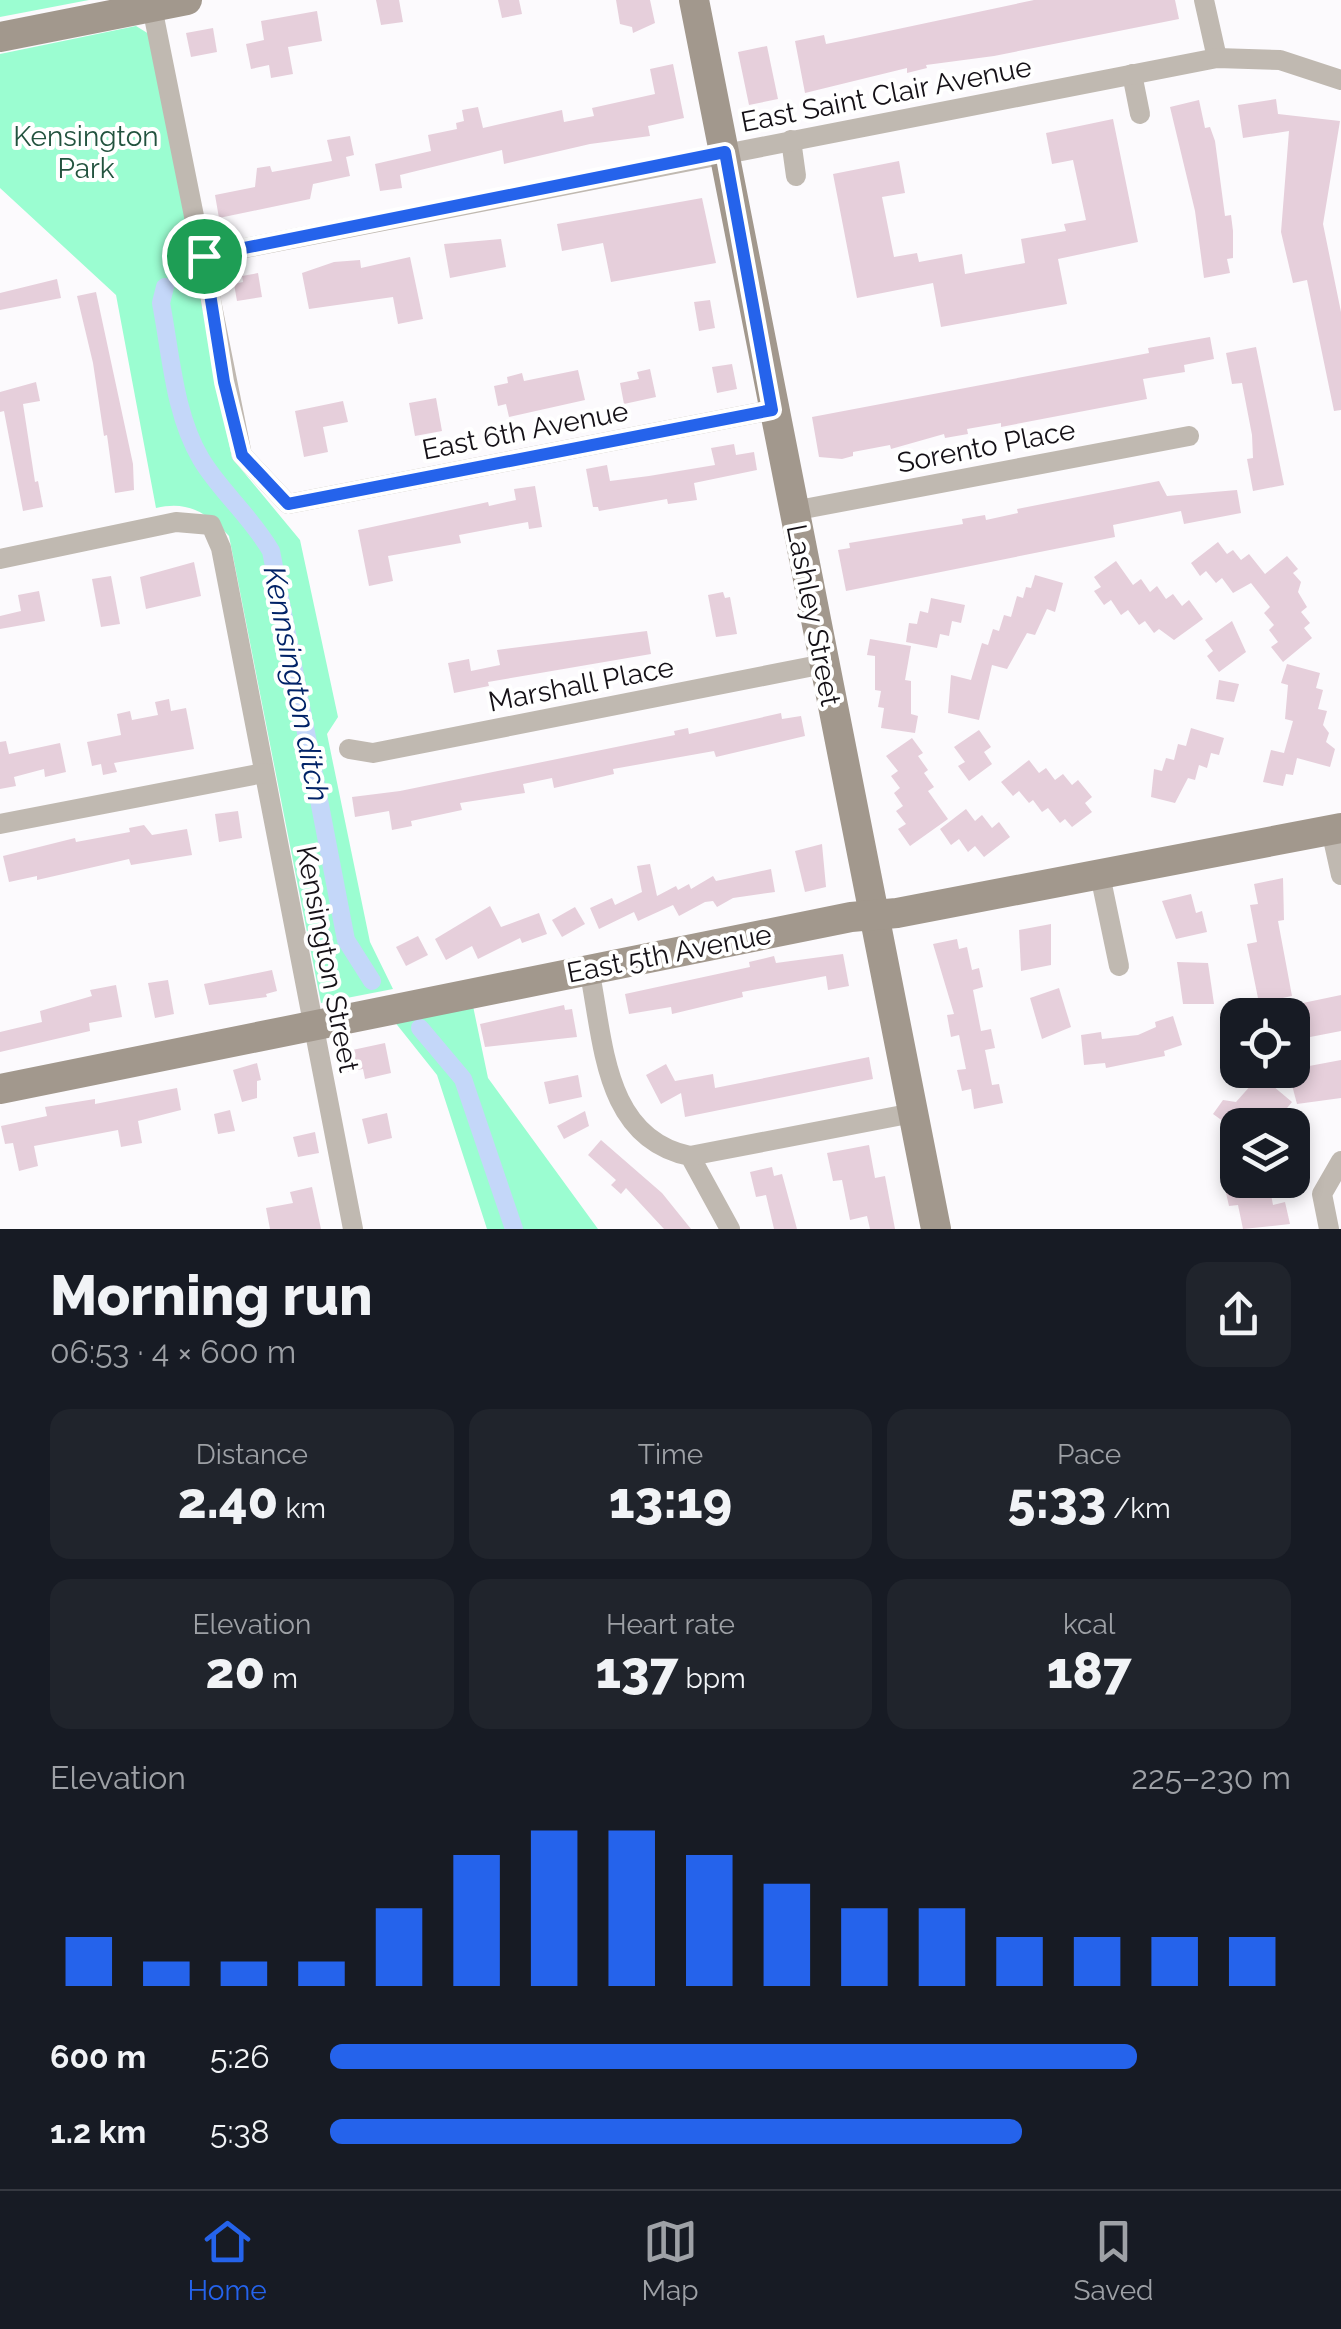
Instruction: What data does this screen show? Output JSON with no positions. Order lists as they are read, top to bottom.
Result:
{
  "streets": {
    "street": [
      "East Saint Clair Avenue",
      "East 6th Avenue",
      "Sorento Place",
      "Lashley Street",
      "Marshall Place",
      "East 5th Avenue",
      "Kensington Street"
    ]
  },
  "crossings": [
    ["East Saint Clair Avenue", "East 6th Avenue"],
    ["East Saint Clair Avenue", "Lashley Street"],
    ["East 6th Avenue", "Lashley Street"],
    ["Sorento Place", "Lashley Street"],
    ["Lashley Street", "Marshall Place"],
    ["Lashley Street", "East 5th Avenue"],
    ["East 5th Avenue", "Kensington Street"]
  ],
  "water": ["Kennsington ditch"],
  "parks": ["Kensington Park"],
  "page": {
    "heading": ["Morning run", "06:53 · 4 × 600 m"],
    "stats": [
      ["Distance", "2.40 km"],
      ["Time", "13:19"],
      ["Pace", "5:33 /km"],
      ["Elevation", "20 m"],
      ["Heart rate", "137 bpm"],
      ["kcal", "187"]
    ],
    "chart": ["Elevation", "225–230 m"],
    "list": [
      {
        "name": "600 m",
        "note": "5:26"
      },
      {
        "name": "1.2 km",
        "note": "5:38"
      }
    ],
    "tabs": ["Home", "Map", "Saved"]
  }
}
